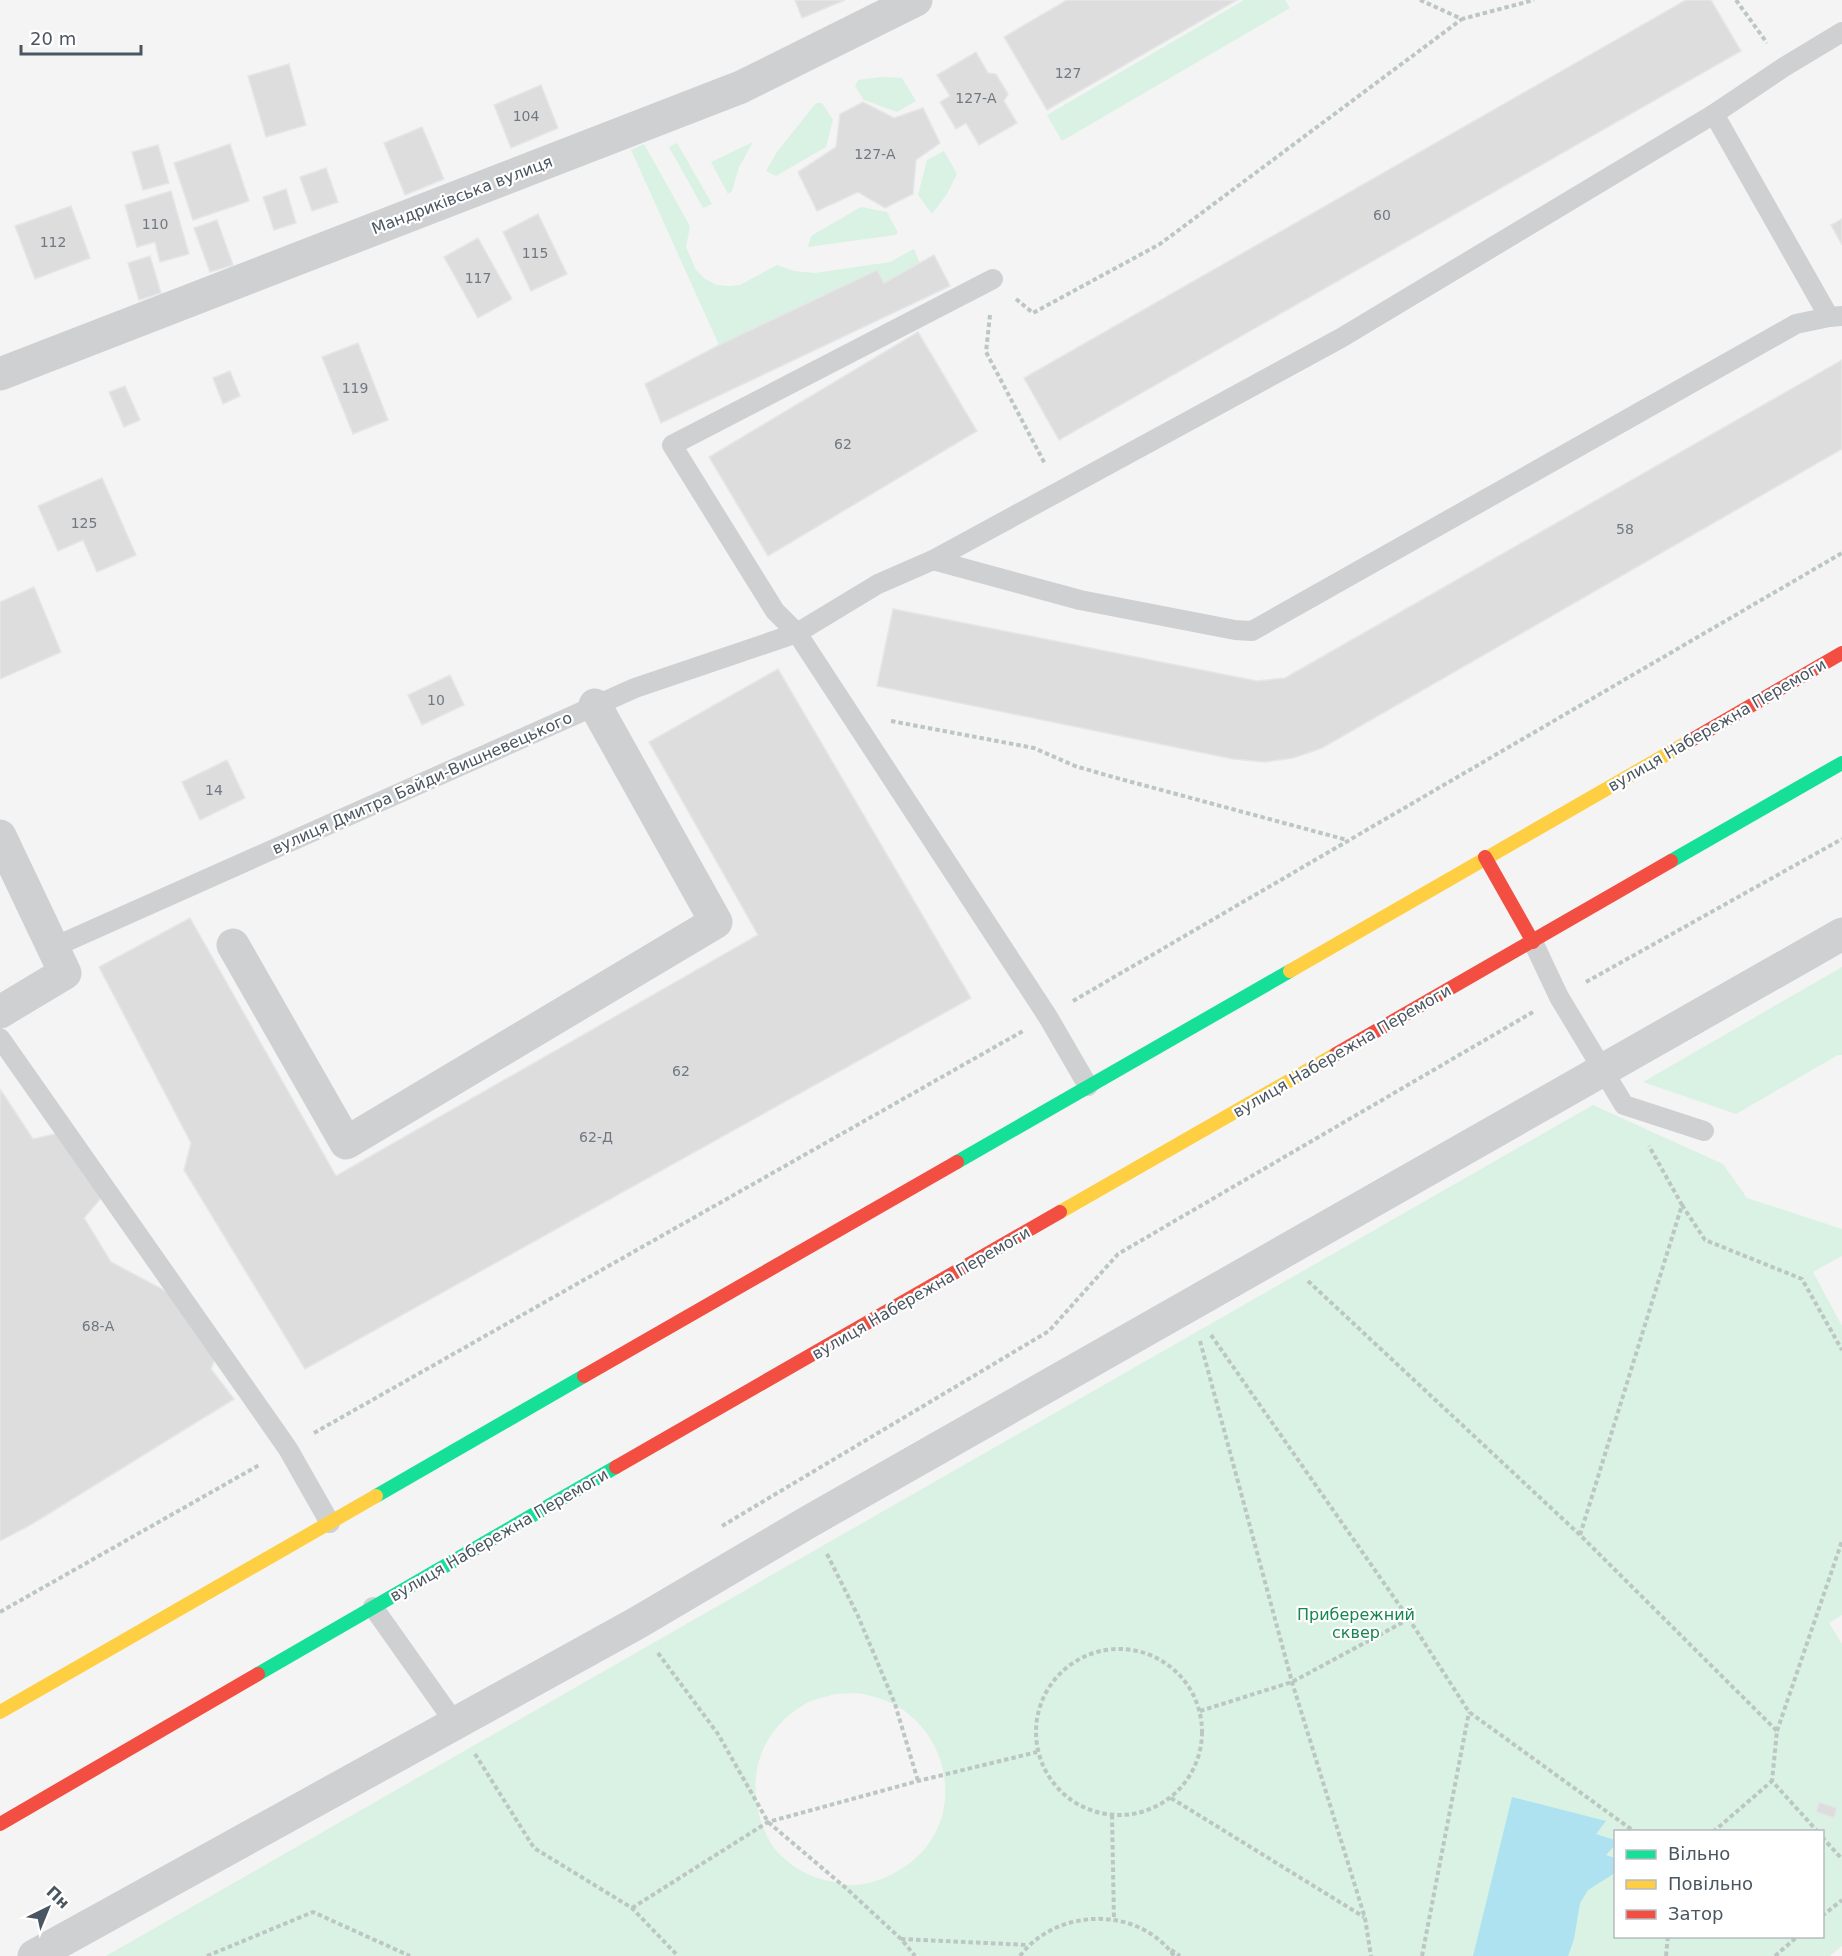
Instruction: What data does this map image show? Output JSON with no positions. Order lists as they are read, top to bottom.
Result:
{
  "streets": {
    "main road": ["вулиця Набережна Перемоги"],
    "street": ["Мандриківська вулиця"],
    "lane": ["вулиця Дмитра Байди-Вишневецького"]
  },
  "parks": ["Прибережний сквер"],
  "house_numbers": [
    "127",
    "127-А",
    "104",
    "127-А",
    "60",
    "110",
    "112",
    "115",
    "117",
    "119",
    "62",
    "125",
    "58",
    "10",
    "14",
    "62",
    "62-Д",
    "68-А"
  ],
  "legend": ["Вільно", "Повільно", "Затор"],
  "scale_bar": "20 m",
  "north": "top right"
}
